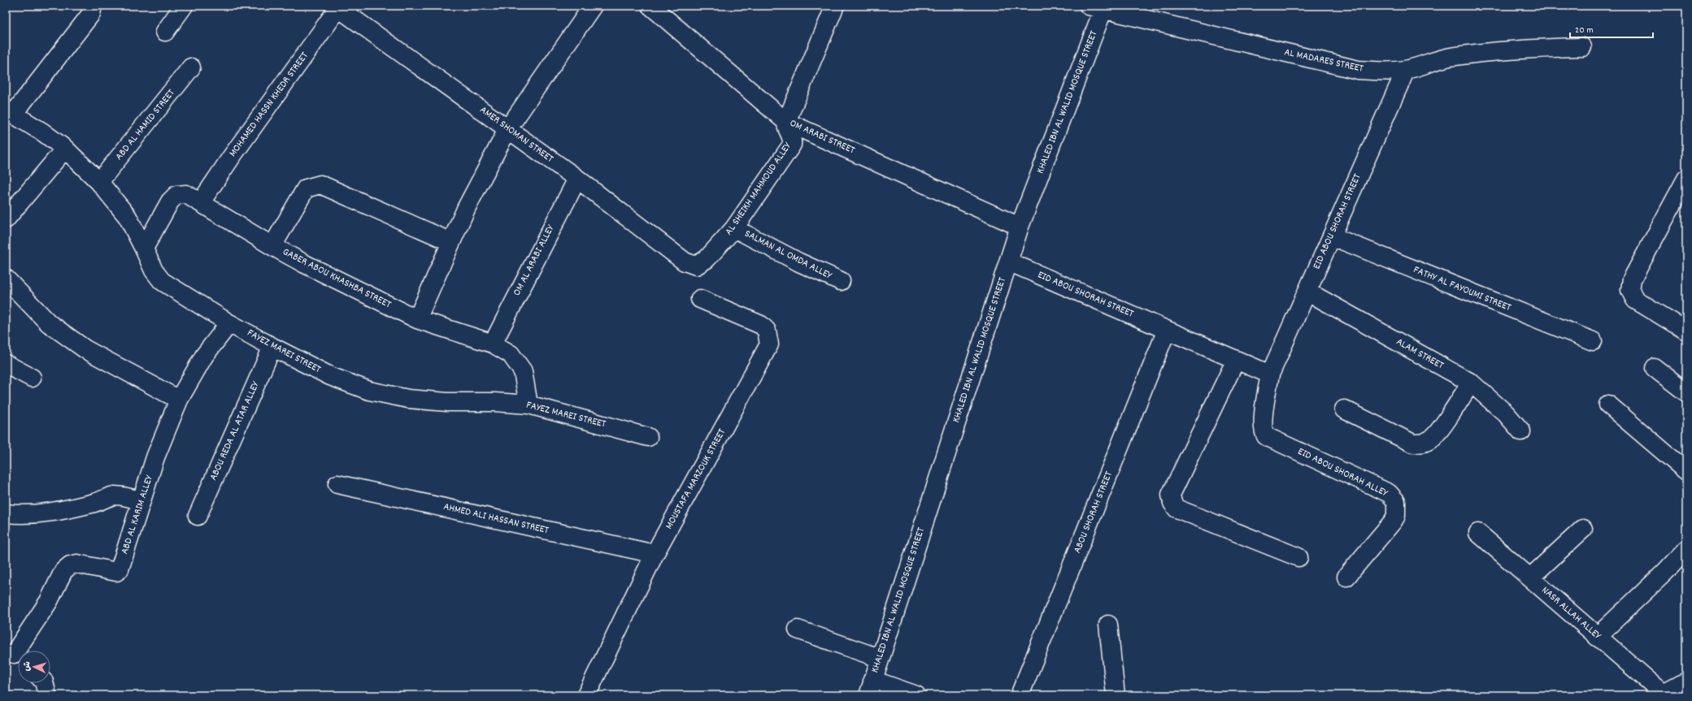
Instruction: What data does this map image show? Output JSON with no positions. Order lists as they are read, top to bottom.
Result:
{
  "streets": {
    "street": [
      "AL MADARES STREET",
      "KHALED IBN AL WALID MOSQUE STREET",
      "MOHAMED HASSN KHEDR STREET",
      "ABD AL HAMID STREET",
      "AMER SHOMAN STREET",
      "OM ARABI STREET",
      "AL SHEIKH MAHMOUD ALLEY",
      "EID ABOU SHORAH STREET",
      "SALMAN AL OMDA ALLEY",
      "OM AL ARABI ALLEY",
      "GABER ABOU KHASHBA STREET",
      "FATHY AL FAYOUMI STREET",
      "FAYEZ MAREI STREET",
      "ALAM STREET",
      "ABOU REDA AL ATAR ALLEY",
      "EID ABOU SHORAH ALLEY",
      "MOUSTAFA MARZOUK STREET",
      "ABOU SHORAH STREET",
      "ABD AL KARIM ALLEY",
      "AHMED ALI HASSAN STREET",
      "NASR ALLAH ALLEY"
    ]
  },
  "crossings": [
    ["AL MADARES STREET", "KHALED IBN AL WALID MOSQUE STREET"],
    ["AL MADARES STREET", "EID ABOU SHORAH STREET"],
    ["KHALED IBN AL WALID MOSQUE STREET", "OM ARABI STREET"],
    ["KHALED IBN AL WALID MOSQUE STREET", "EID ABOU SHORAH STREET"],
    ["MOHAMED HASSN KHEDR STREET", "AMER SHOMAN STREET"],
    ["MOHAMED HASSN KHEDR STREET", "GABER ABOU KHASHBA STREET"],
    ["ABD AL HAMID STREET", "FAYEZ MAREI STREET"],
    ["AMER SHOMAN STREET", "AL SHEIKH MAHMOUD ALLEY"],
    ["AMER SHOMAN STREET", "OM AL ARABI ALLEY"],
    ["OM ARABI STREET", "AL SHEIKH MAHMOUD ALLEY"],
    ["AL SHEIKH MAHMOUD ALLEY", "SALMAN AL OMDA ALLEY"],
    ["EID ABOU SHORAH STREET", "FATHY AL FAYOUMI STREET"],
    ["EID ABOU SHORAH STREET", "ALAM STREET"],
    ["EID ABOU SHORAH STREET", "EID ABOU SHORAH ALLEY"],
    ["EID ABOU SHORAH STREET", "ABOU SHORAH STREET"],
    ["OM AL ARABI ALLEY", "GABER ABOU KHASHBA STREET"],
    ["GABER ABOU KHASHBA STREET", "FAYEZ MAREI STREET"],
    ["FAYEZ MAREI STREET", "ABOU REDA AL ATAR ALLEY"],
    ["FAYEZ MAREI STREET", "ABD AL KARIM ALLEY"],
    ["MOUSTAFA MARZOUK STREET", "AHMED ALI HASSAN STREET"]
  ],
  "scale_bar": "20 m",
  "north": "left"
}
